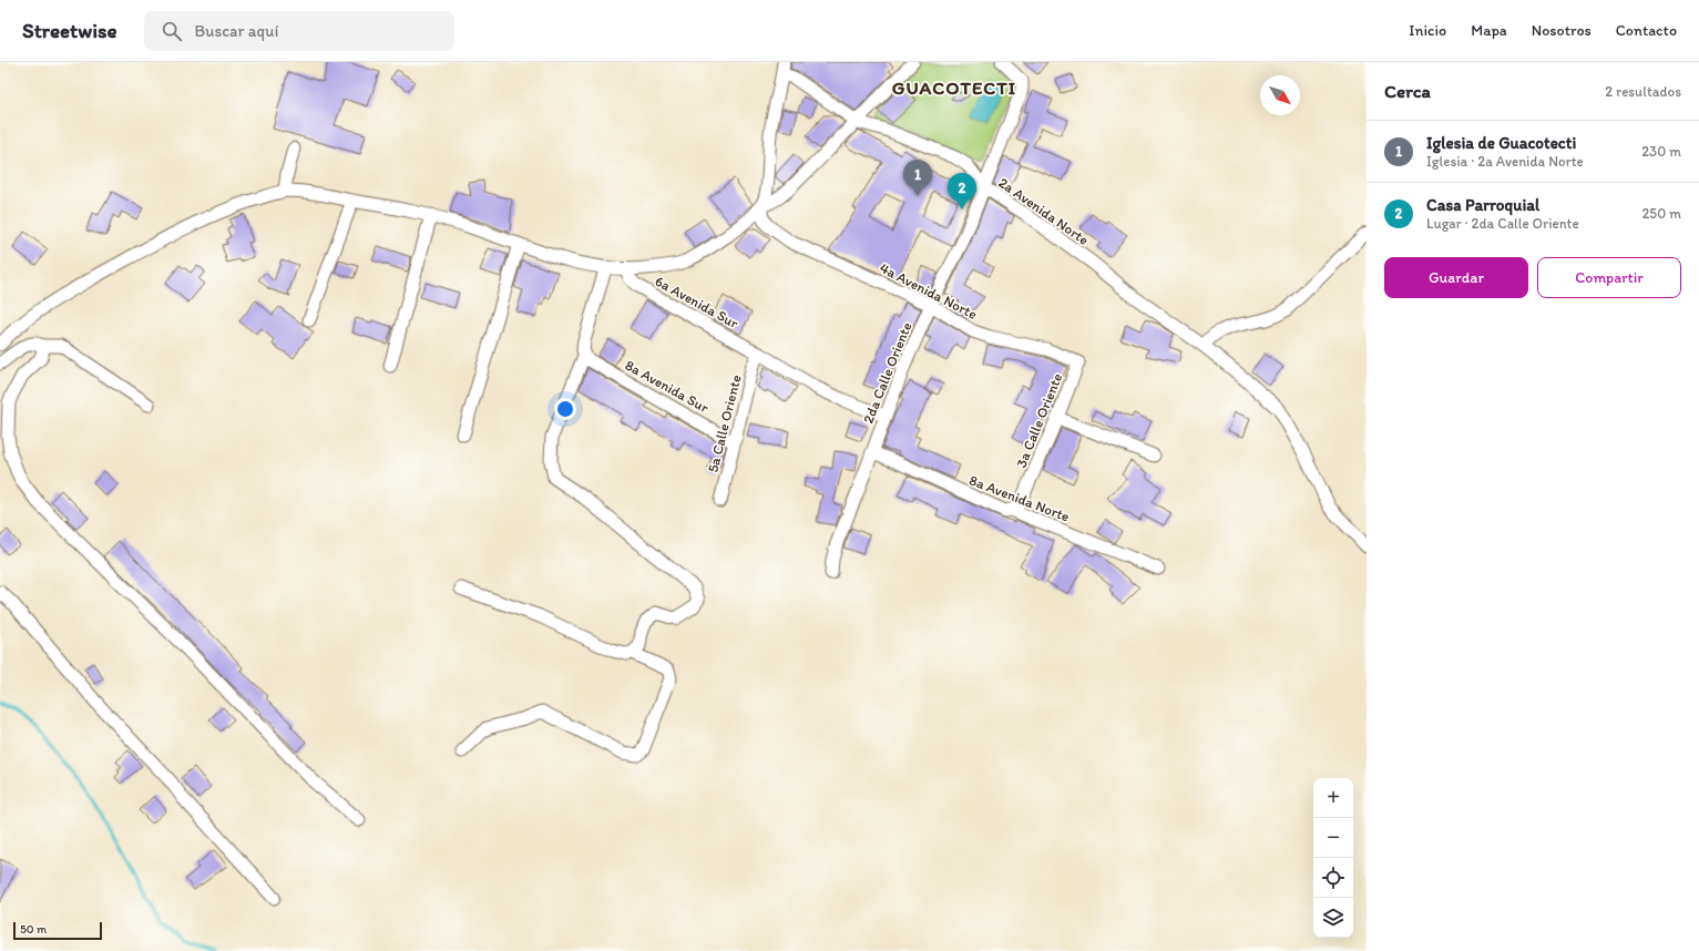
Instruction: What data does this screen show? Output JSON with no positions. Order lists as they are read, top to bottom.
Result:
{
  "streets": {
    "street": [
      "2a Avenida Norte",
      "4a Avenida Norte",
      "6a Avenida Sur",
      "2da Calle Oriente",
      "8a Avenida Sur",
      "3a Calle Oriente",
      "5a Calle Oriente",
      "8a Avenida Norte"
    ]
  },
  "crossings": [
    ["2a Avenida Norte", "2da Calle Oriente"],
    ["4a Avenida Norte", "2da Calle Oriente"],
    ["4a Avenida Norte", "3a Calle Oriente"],
    ["6a Avenida Sur", "2da Calle Oriente"],
    ["6a Avenida Sur", "5a Calle Oriente"],
    ["2da Calle Oriente", "8a Avenida Norte"],
    ["8a Avenida Sur", "5a Calle Oriente"],
    ["3a Calle Oriente", "8a Avenida Norte"]
  ],
  "districts": ["GUACOTECTI"],
  "scale_bar": "50 m",
  "north": "bottom right",
  "page": {
    "header": "Streetwise",
    "search": "Buscar aquí",
    "nav": [
      "Inicio",
      "Mapa",
      "Nosotros",
      "Contacto"
    ],
    "heading": ["Cerca", "2 resultados"],
    "list": [
      {
        "mark": "1",
        "name": "Iglesia de Guacotecti",
        "note": "Iglesia · 2a Avenida Norte",
        "value": "230 m"
      },
      {
        "mark": "2",
        "name": "Casa Parroquial",
        "note": "Lugar · 2da Calle Oriente",
        "value": "250 m"
      }
    ],
    "pins": ["1", "2"],
    "buttons": ["Guardar", "Compartir"],
    "map_buttons": ["+", "−"],
    "scale": "50 m"
  }
}
